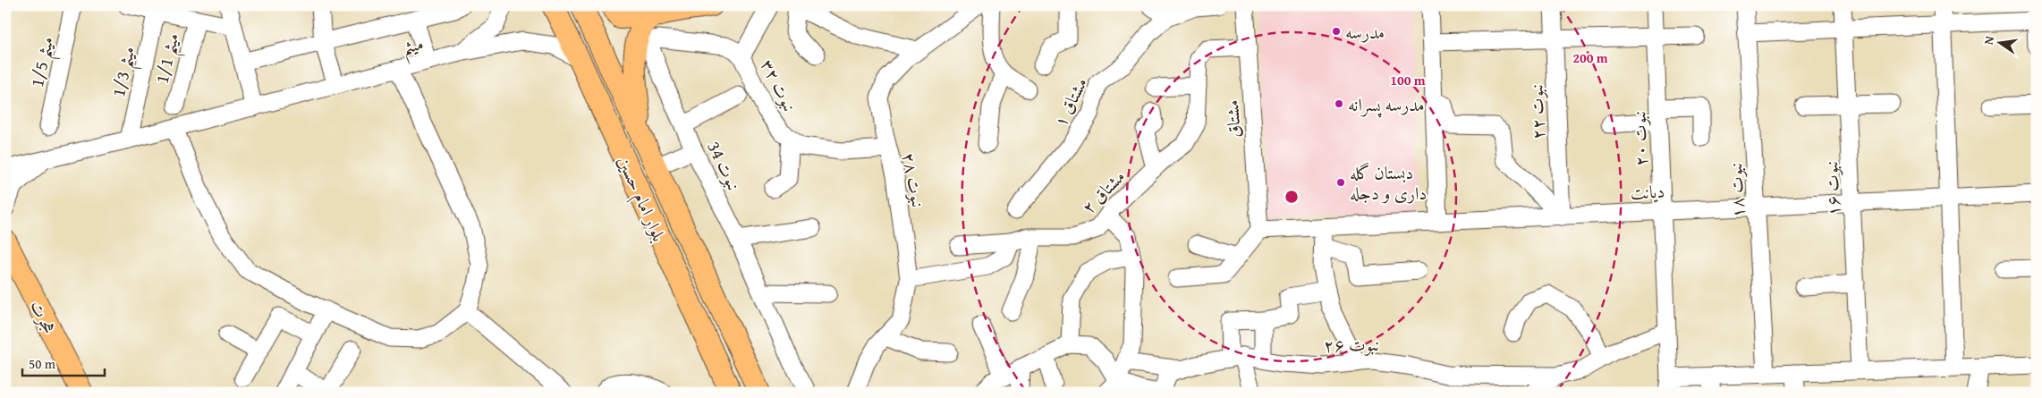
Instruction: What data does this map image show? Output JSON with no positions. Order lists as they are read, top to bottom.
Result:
{
  "streets": {
    "main road": ["بلوار امام حسین", "هجرت"],
    "street": [
      "میثم",
      "میثم 1/1",
      "میثم 1/5",
      "میثم 1/3",
      "نبوت ۳۲",
      "مشتاق ۱",
      "نبوت ۲۲",
      "مشتاق",
      "نبوت ۲۰",
      "نبوت 34",
      "نبوت ۲۸",
      "نبوت ۱۶",
      "نبوت ۱۸",
      "مشتاق ۲",
      "دیانت",
      "نبوت ۲۶"
    ]
  },
  "crossings": [
    ["میثم", "میثم 1/3"],
    ["میثم", "بلوار امام حسین"],
    ["نبوت ۳۲", "نبوت 34"],
    ["نبوت ۳۲", "نبوت ۲۸"],
    ["نبوت ۲۲", "دیانت"],
    ["مشتاق", "مشتاق ۲"],
    ["مشتاق", "دیانت"],
    ["نبوت ۲۰", "دیانت"],
    ["نبوت ۱۶", "دیانت"],
    ["نبوت ۱۸", "دیانت"]
  ],
  "places": ["مدرسه", "مدرسه پسرانه", "دبستان گله داری و دجله"],
  "scale_bar": "50 m",
  "north": "left",
  "rings": ["200 m", "100 m"]
}
